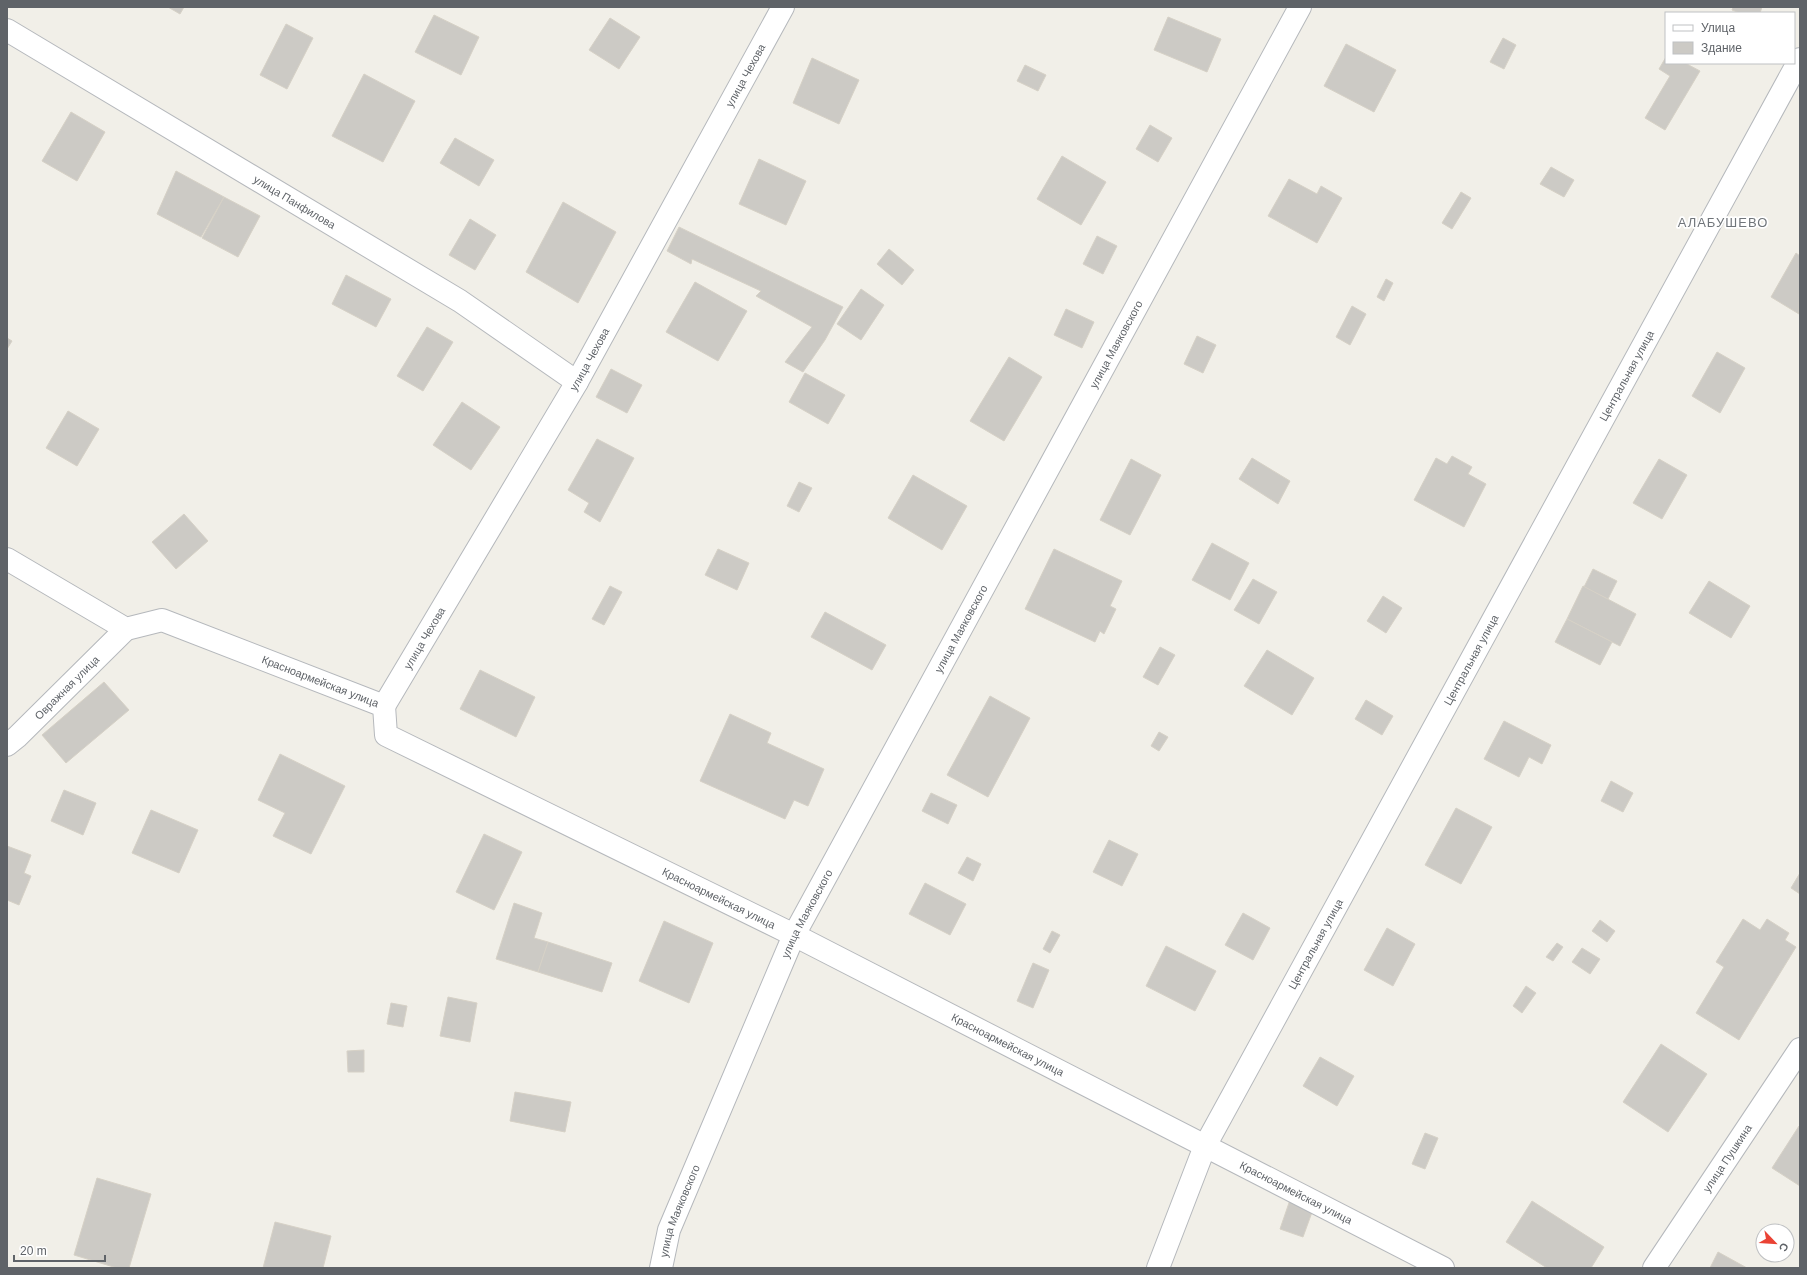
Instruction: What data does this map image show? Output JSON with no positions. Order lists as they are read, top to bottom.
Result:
{
  "streets": {
    "street": [
      "улица Чехова",
      "улица Панфилова",
      "улица Маяковского",
      "Центральная улица",
      "Красноармейская улица",
      "Овражная улица",
      "улица Пушкина"
    ]
  },
  "crossings": [
    ["улица Чехова", "улица Панфилова"],
    ["улица Чехова", "Красноармейская улица"],
    ["улица Маяковского", "Красноармейская улица"],
    ["Центральная улица", "Красноармейская улица"],
    ["Красноармейская улица", "Овражная улица"]
  ],
  "districts": ["АЛАБУШЕВО"],
  "legend": ["Улица", "Здание"],
  "scale_bar": "20 m",
  "north": "bottom right"
}
